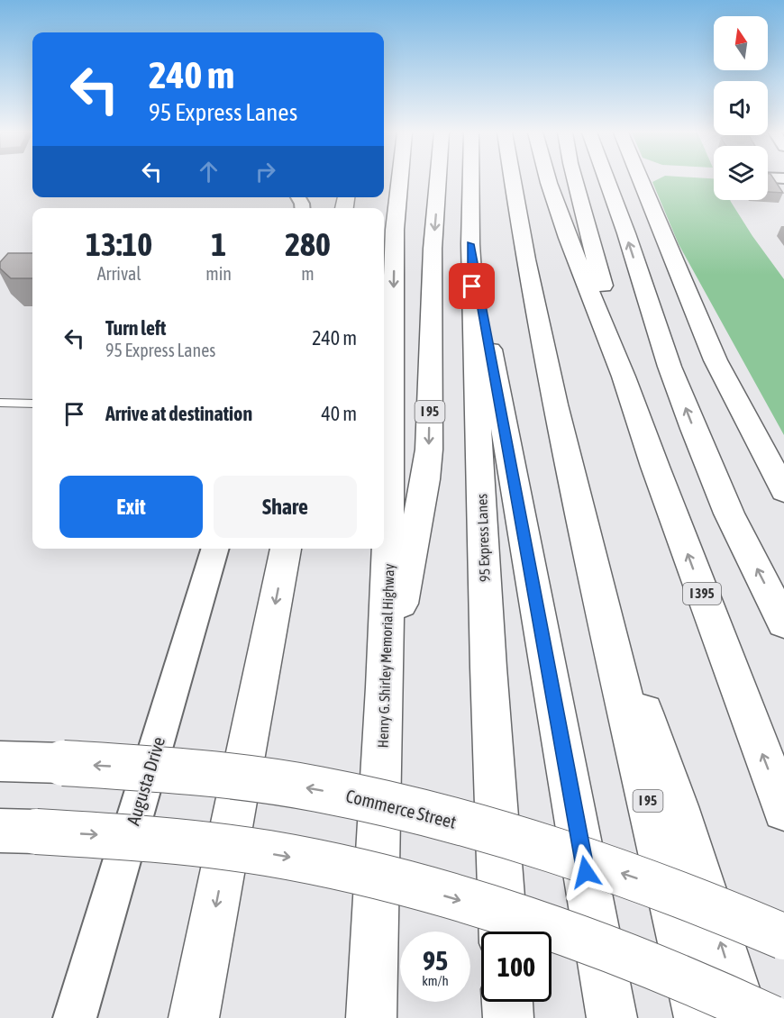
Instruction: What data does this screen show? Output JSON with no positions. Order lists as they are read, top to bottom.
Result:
{
  "streets": {
    "main road": [
      "I 95",
      "95 Express Lanes",
      "I 395",
      "Henry G. Shirley Memorial Highway",
      "Commerce Street"
    ],
    "street": ["Augusta Drive"]
  },
  "crossings": [
    ["I 95", "Henry G. Shirley Memorial Highway"]
  ],
  "north": "top",
  "page": {
    "turn": ["240 m", "95 Express Lanes"],
    "eta": [
      "13:10",
      "Arrival",
      "1",
      "min",
      "280",
      "m"
    ],
    "list": [
      {
        "name": "Turn left",
        "note": "95 Express Lanes",
        "value": "240 m"
      },
      {
        "name": "Arrive at destination",
        "value": "40 m"
      }
    ],
    "buttons": ["Exit", "Share"],
    "speed": "95 km/h",
    "limit": "100"
  }
}
